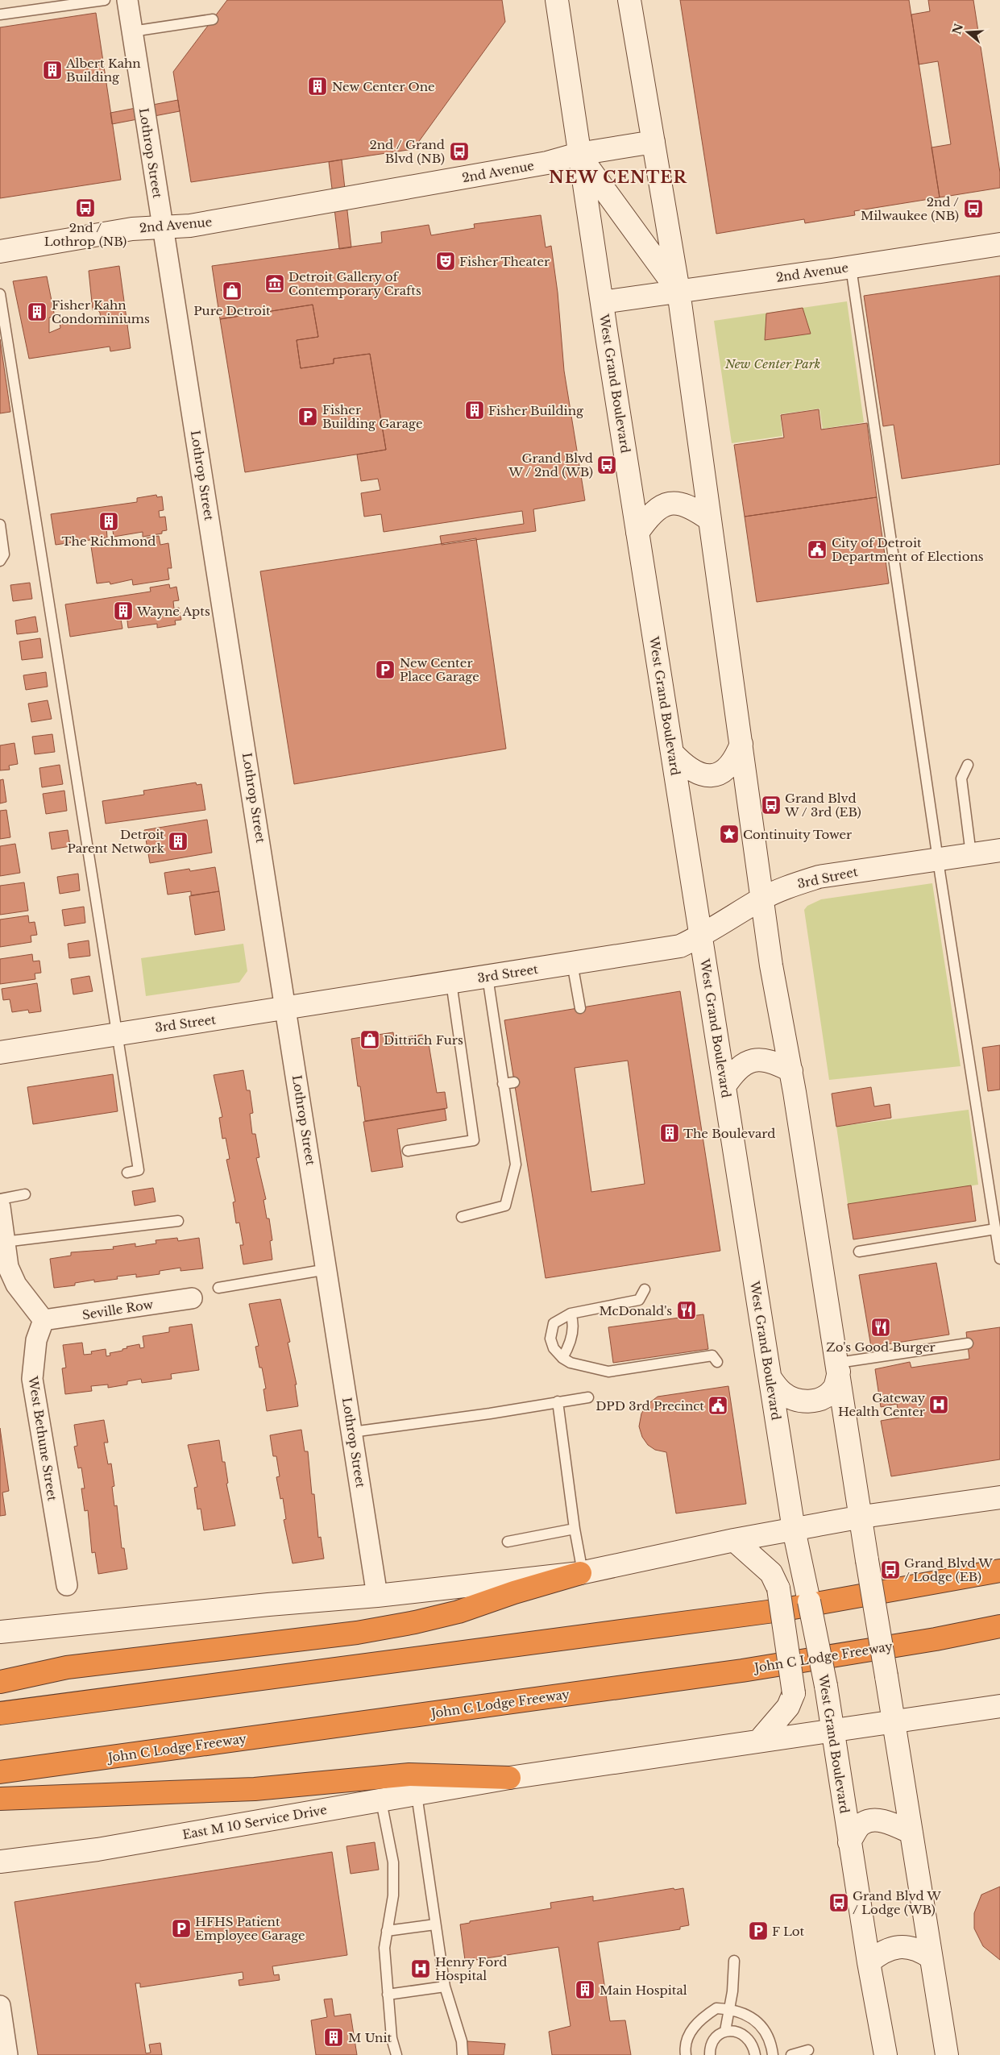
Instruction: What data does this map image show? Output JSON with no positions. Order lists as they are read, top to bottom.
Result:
{
  "streets": {
    "highway": ["John C Lodge Freeway"],
    "main road": [
      "2nd Avenue",
      "West Grand Boulevard",
      "3rd Street",
      "East M 10 Service Drive"
    ],
    "street": ["Lothrop Street", "Seville Row", "West Bethune Street"]
  },
  "crossings": [
    ["Lothrop Street", "2nd Avenue"],
    ["Lothrop Street", "3rd Street"],
    ["2nd Avenue", "West Grand Boulevard"],
    ["West Grand Boulevard", "3rd Street"],
    ["Seville Row", "West Bethune Street"]
  ],
  "districts": ["NEW CENTER"],
  "parks": ["New Center Park"],
  "places": {
    "building": [
      "Albert Kahn Building",
      "New Center One",
      "Fisher Kahn Condominiums",
      "Fisher Building",
      "The Richmond",
      "Wayne Apts",
      "Detroit Parent Network",
      "The Boulevard",
      "Main Hospital",
      "M Unit"
    ],
    "bus stop": [
      "2nd / Grand Blvd (NB)",
      "2nd / Lothrop (NB)",
      "2nd / Milwaukee (NB)",
      "Grand Blvd W / 2nd (WB)",
      "Grand Blvd W / 3rd (EB)",
      "Grand Blvd W / Lodge (EB)",
      "Grand Blvd W / Lodge (WB)"
    ],
    "theatre": ["Fisher Theater"],
    "museum": ["Detroit Gallery of Contemporary Crafts"],
    "shop": ["Pure Detroit", "Dittrich Furs"],
    "parking": [
      "Fisher Building Garage",
      "New Center Place Garage",
      "HFHS Patient Employee Garage",
      "F Lot"
    ],
    "public building": ["City of Detroit Department of Elections", "DPD 3rd Precinct"],
    "place": ["Continuity Tower"],
    "restaurant": ["McDonald's", "Zo's Good Burger"],
    "hospital": ["Gateway Health Center", "Henry Ford Hospital"]
  },
  "north": "left"
}
